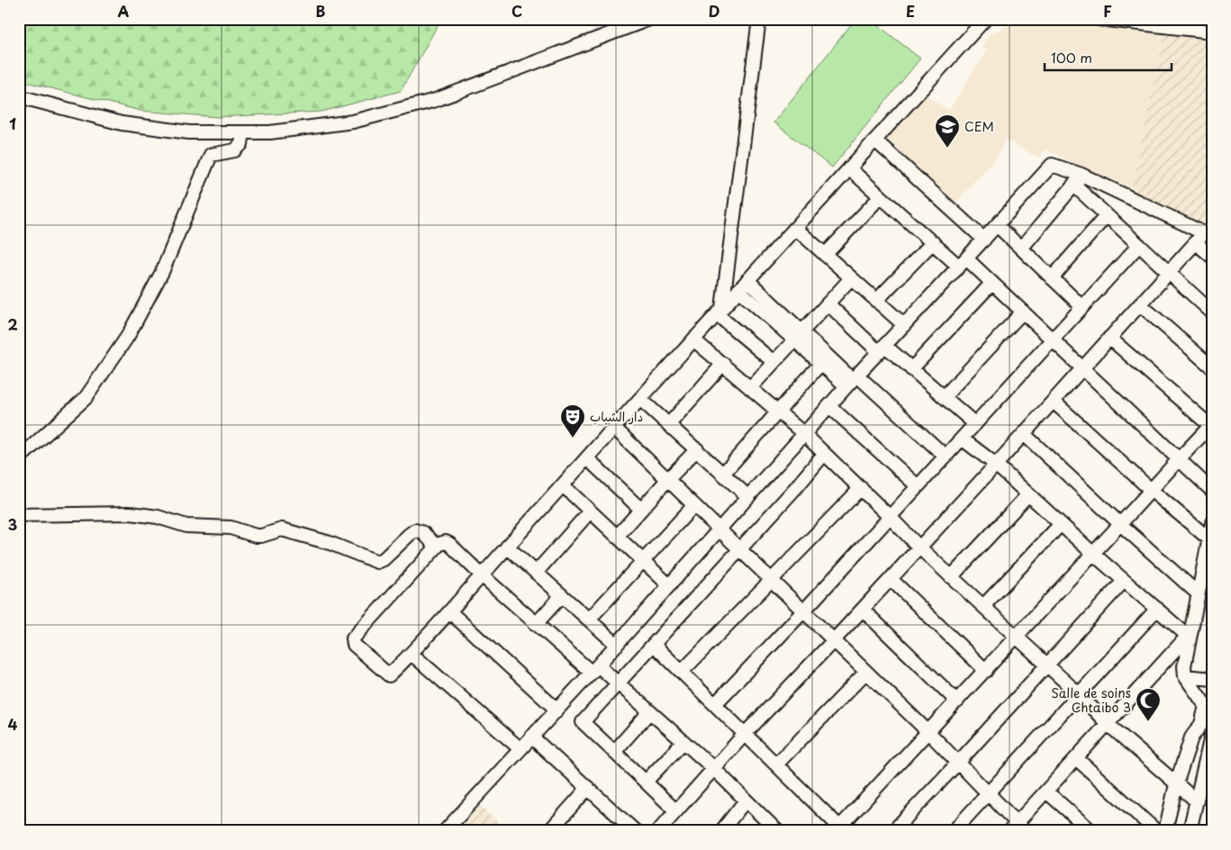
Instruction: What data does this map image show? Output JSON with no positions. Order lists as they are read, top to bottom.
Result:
{
  "places": {
    "school or university": ["CEM"],
    "theatre": ["دار الشباب"],
    "mosque": ["Salle de soins Chtaibo 3"]
  },
  "scale_bar": "100 m",
  "grid": {
    "columns": [
      "A",
      "B",
      "C",
      "D",
      "E",
      "F"
    ],
    "rows": [
      "1",
      "2",
      "3",
      "4"
    ]
  }
}
